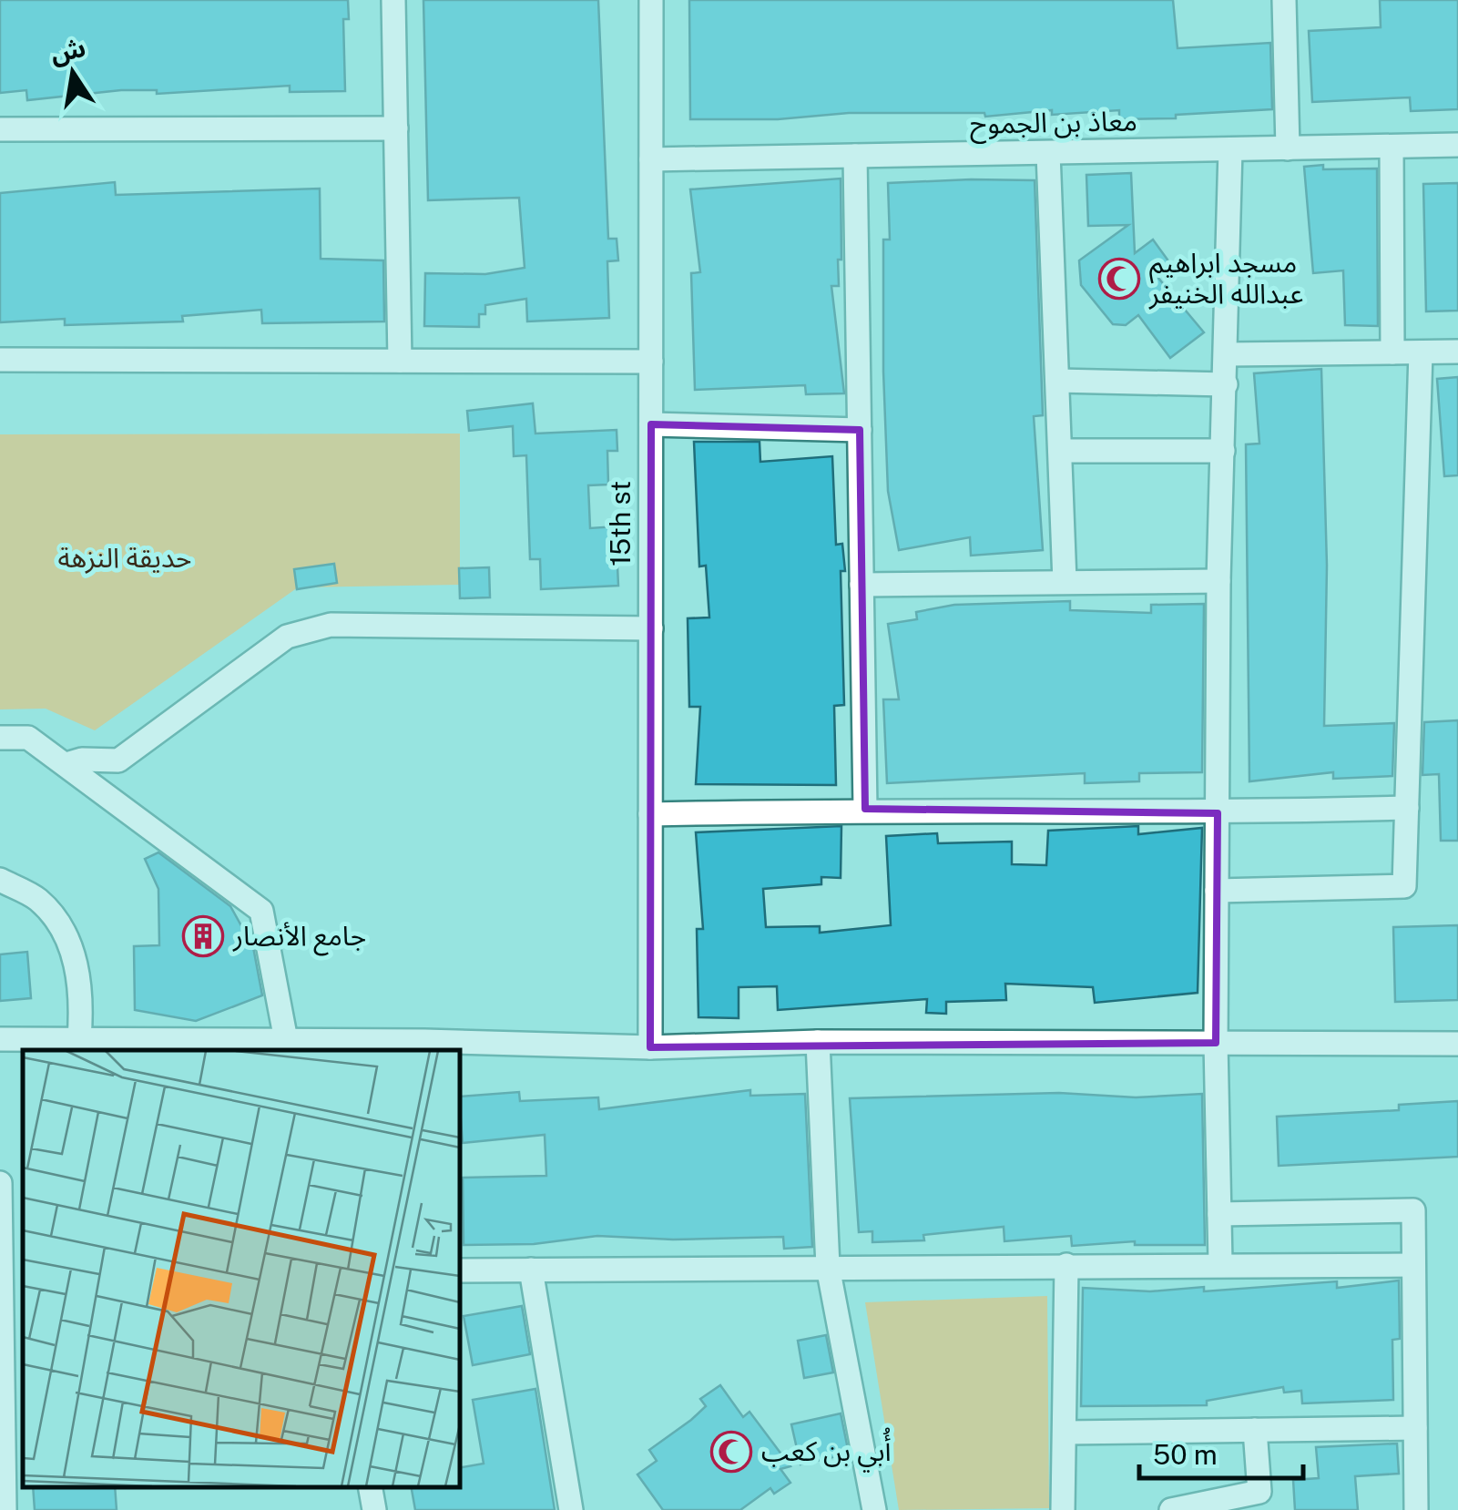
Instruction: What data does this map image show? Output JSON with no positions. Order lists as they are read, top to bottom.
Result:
{
  "streets": {
    "street": ["معاذ بن الجموح", "15th st"]
  },
  "crossings": [
    ["معاذ بن الجموح", "15th st"]
  ],
  "parks": ["حديقة النزهة"],
  "places": {
    "mosque": ["مسجد ابراهيم عبدالله الخنيفر", "أُبي بن كعب"],
    "building": ["جامع الأنصار"]
  },
  "scale_bar": "50 m",
  "north": "top"
}
